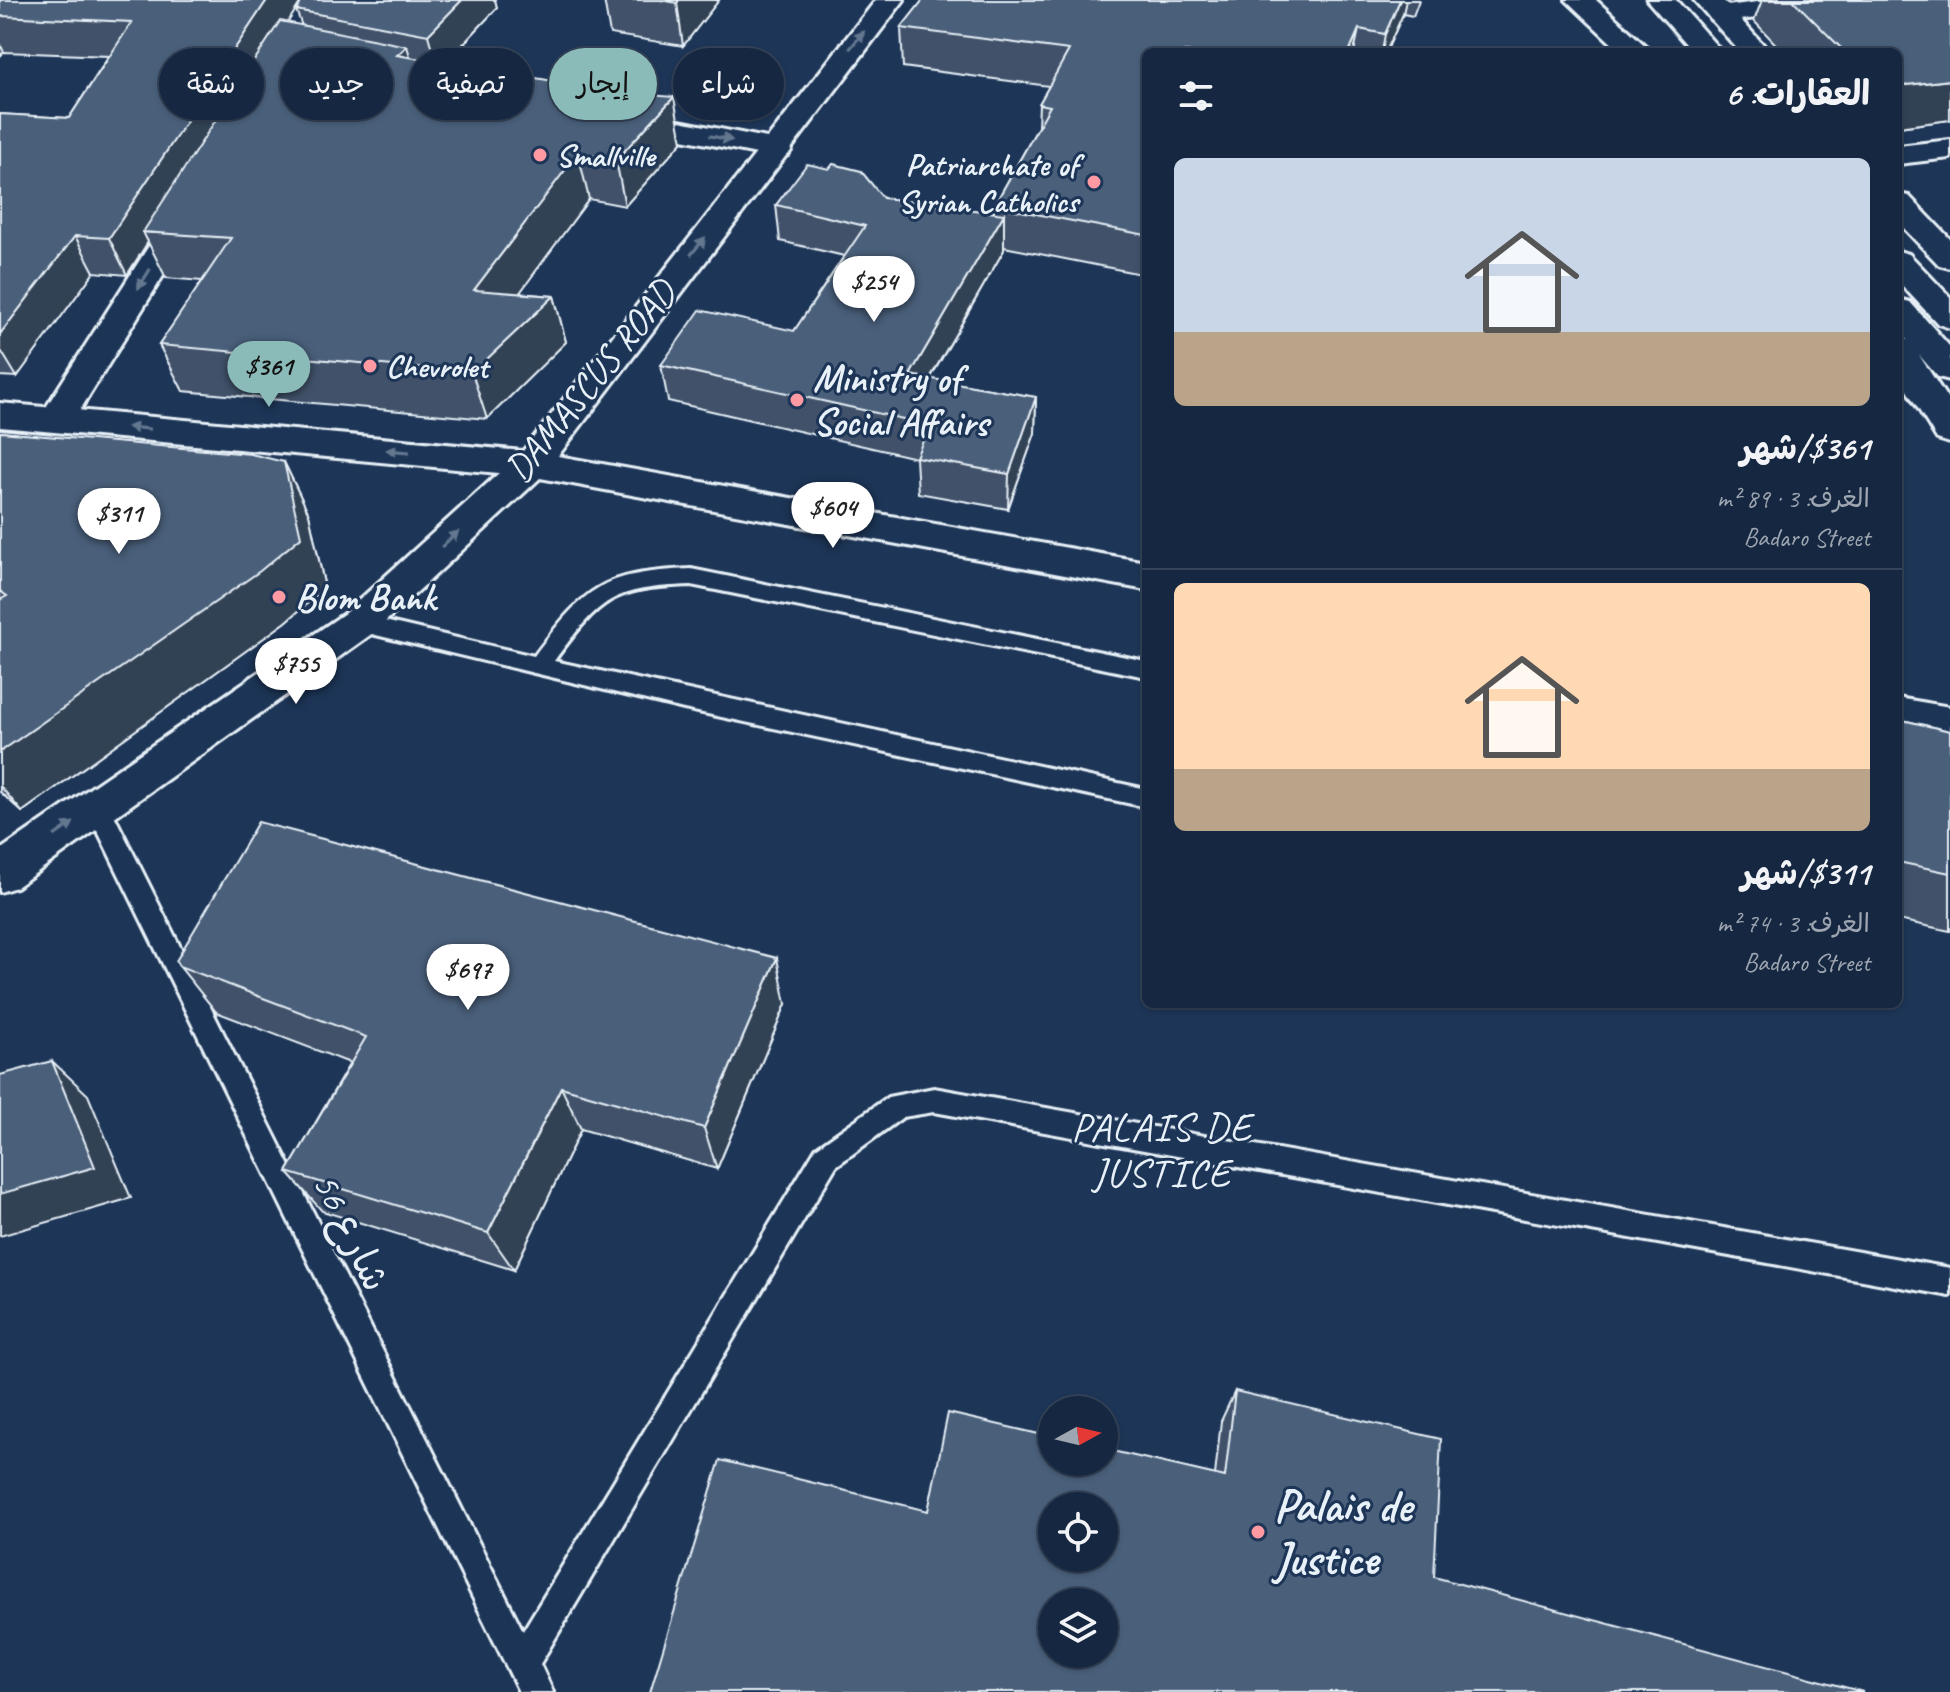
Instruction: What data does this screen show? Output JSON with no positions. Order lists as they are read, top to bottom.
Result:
{
  "streets": {
    "main road": ["DAMASCUS ROAD"],
    "lane": ["شارع 56"]
  },
  "crossings": [
    ["DAMASCUS ROAD", "شارع 56"]
  ],
  "one_way": ["DAMASCUS ROAD"],
  "districts": ["PALAIS DE JUSTICE"],
  "places": [
    "Smallville",
    "Patriarchate of Syrian Catholics",
    "Chevrolet",
    "Ministry of Social Affairs",
    "Blom Bank",
    "Palais de Justice"
  ],
  "north": "right",
  "page": {
    "chip": [
      "شراء",
      "إيجار",
      "تصفية",
      "جديد",
      "شقة"
    ],
    "heading": "العقارات: 6",
    "list": [
      {
        "name": "$361/شهر",
        "note": "الغرف: 3 · 89 m² · Badaro Street"
      },
      {
        "name": "$311/شهر",
        "note": "الغرف: 3 · 74 m² · Badaro Street"
      }
    ],
    "price": [
      "$254",
      "$361",
      "$604",
      "$311",
      "$755",
      "$697"
    ]
  }
}
